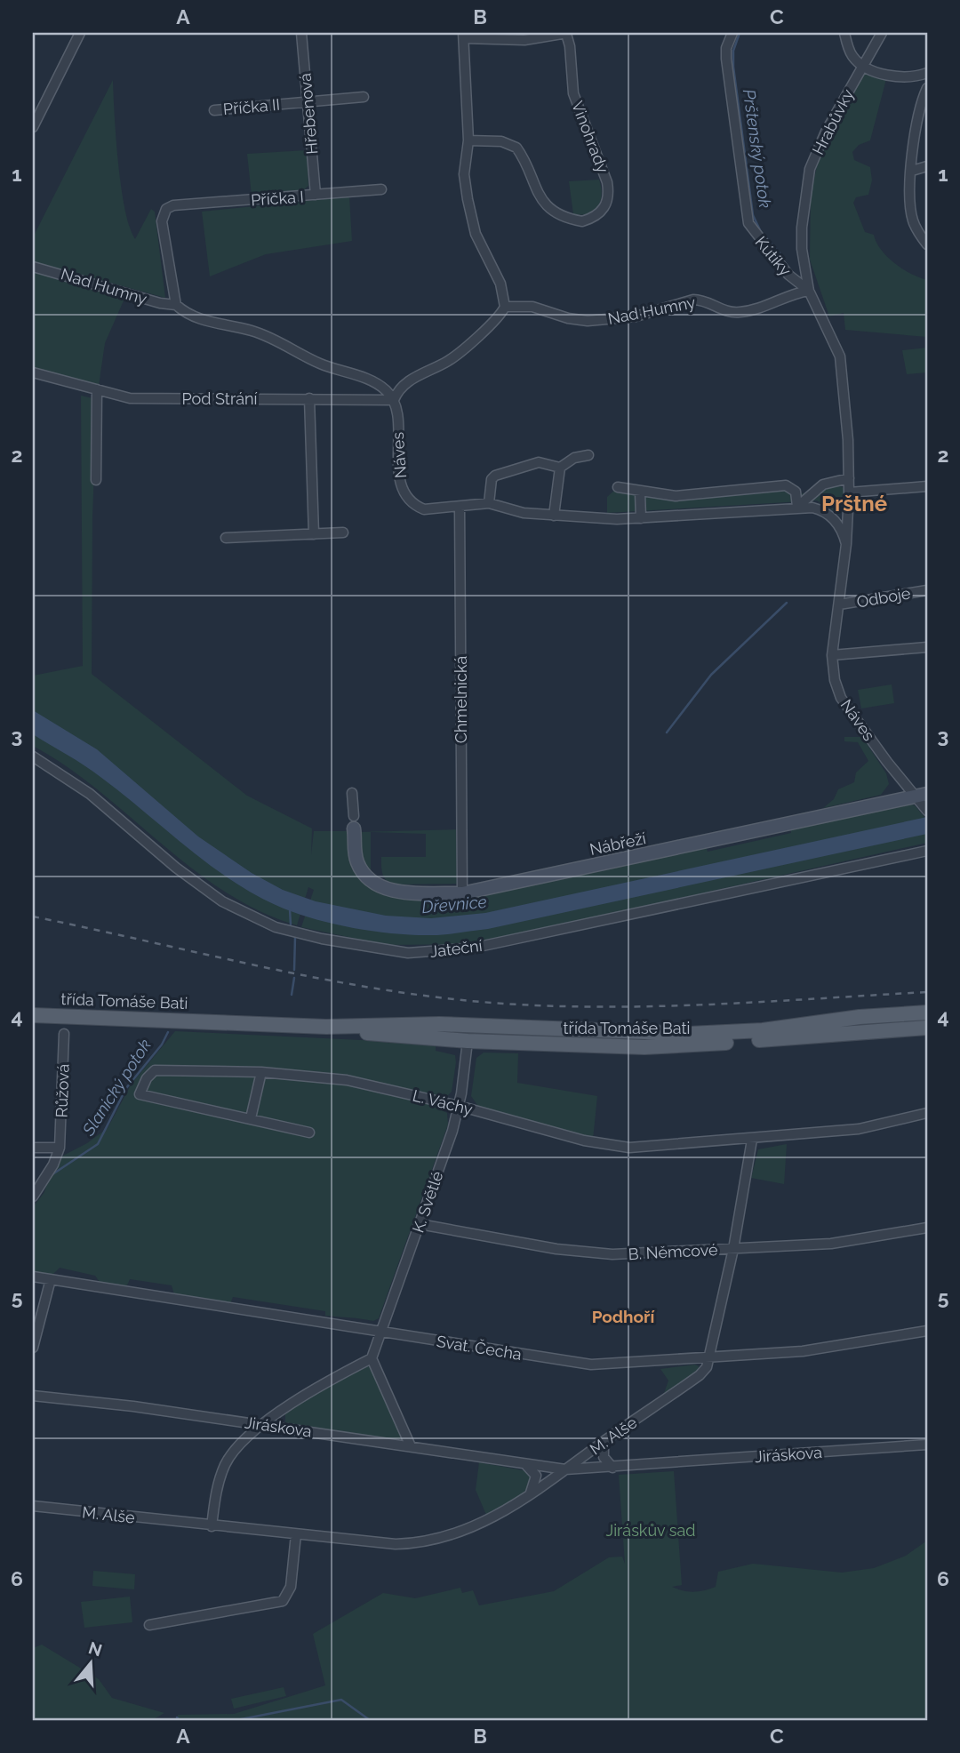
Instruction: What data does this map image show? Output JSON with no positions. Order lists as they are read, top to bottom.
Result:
{
  "streets": {
    "main road": ["třída Tomáše Bati"],
    "street": [
      "Příčka II",
      "Hřebenová",
      "Hrabůvky",
      "Vinohrady",
      "Příčka I",
      "Kútíky",
      "Nad Humny",
      "Pod Strání",
      "Náves",
      "Odboje",
      "Chmelnická",
      "Nábřeží",
      "Jateční",
      "Růžová",
      "L. Váchy",
      "K. Světlé",
      "B. Němcové",
      "Svat. Čecha",
      "Jiráskova",
      "M. Alše"
    ]
  },
  "crossings": [
    ["Příčka II", "Hřebenová"],
    ["Hřebenová", "Příčka I"],
    ["Hrabůvky", "Kútíky"],
    ["Hrabůvky", "Nad Humny"],
    ["Vinohrady", "Nad Humny"],
    ["Příčka I", "Nad Humny"],
    ["Kútíky", "Nad Humny"],
    ["Kútíky", "Náves"],
    ["Nad Humny", "Pod Strání"],
    ["Nad Humny", "Náves"],
    ["Pod Strání", "Náves"],
    ["Náves", "Odboje"],
    ["Náves", "Chmelnická"],
    ["Náves", "Nábřeží"],
    ["Chmelnická", "Nábřeží"],
    ["třída Tomáše Bati", "K. Světlé"],
    ["L. Váchy", "K. Světlé"],
    ["L. Váchy", "M. Alše"],
    ["K. Světlé", "B. Němcové"],
    ["K. Světlé", "Svat. Čecha"],
    ["B. Němcové", "M. Alše"],
    ["Svat. Čecha", "M. Alše"],
    ["Jiráskova", "M. Alše"]
  ],
  "districts": ["Prštné", "Podhoří"],
  "water": ["Prštenský potok", "Dřevnice", "Slanický potok"],
  "parks": ["Jiráskův sad"],
  "north": "top",
  "grid": {
    "columns": ["A", "B", "C"],
    "rows": [
      "1",
      "2",
      "3",
      "4",
      "5",
      "6"
    ]
  }
}
